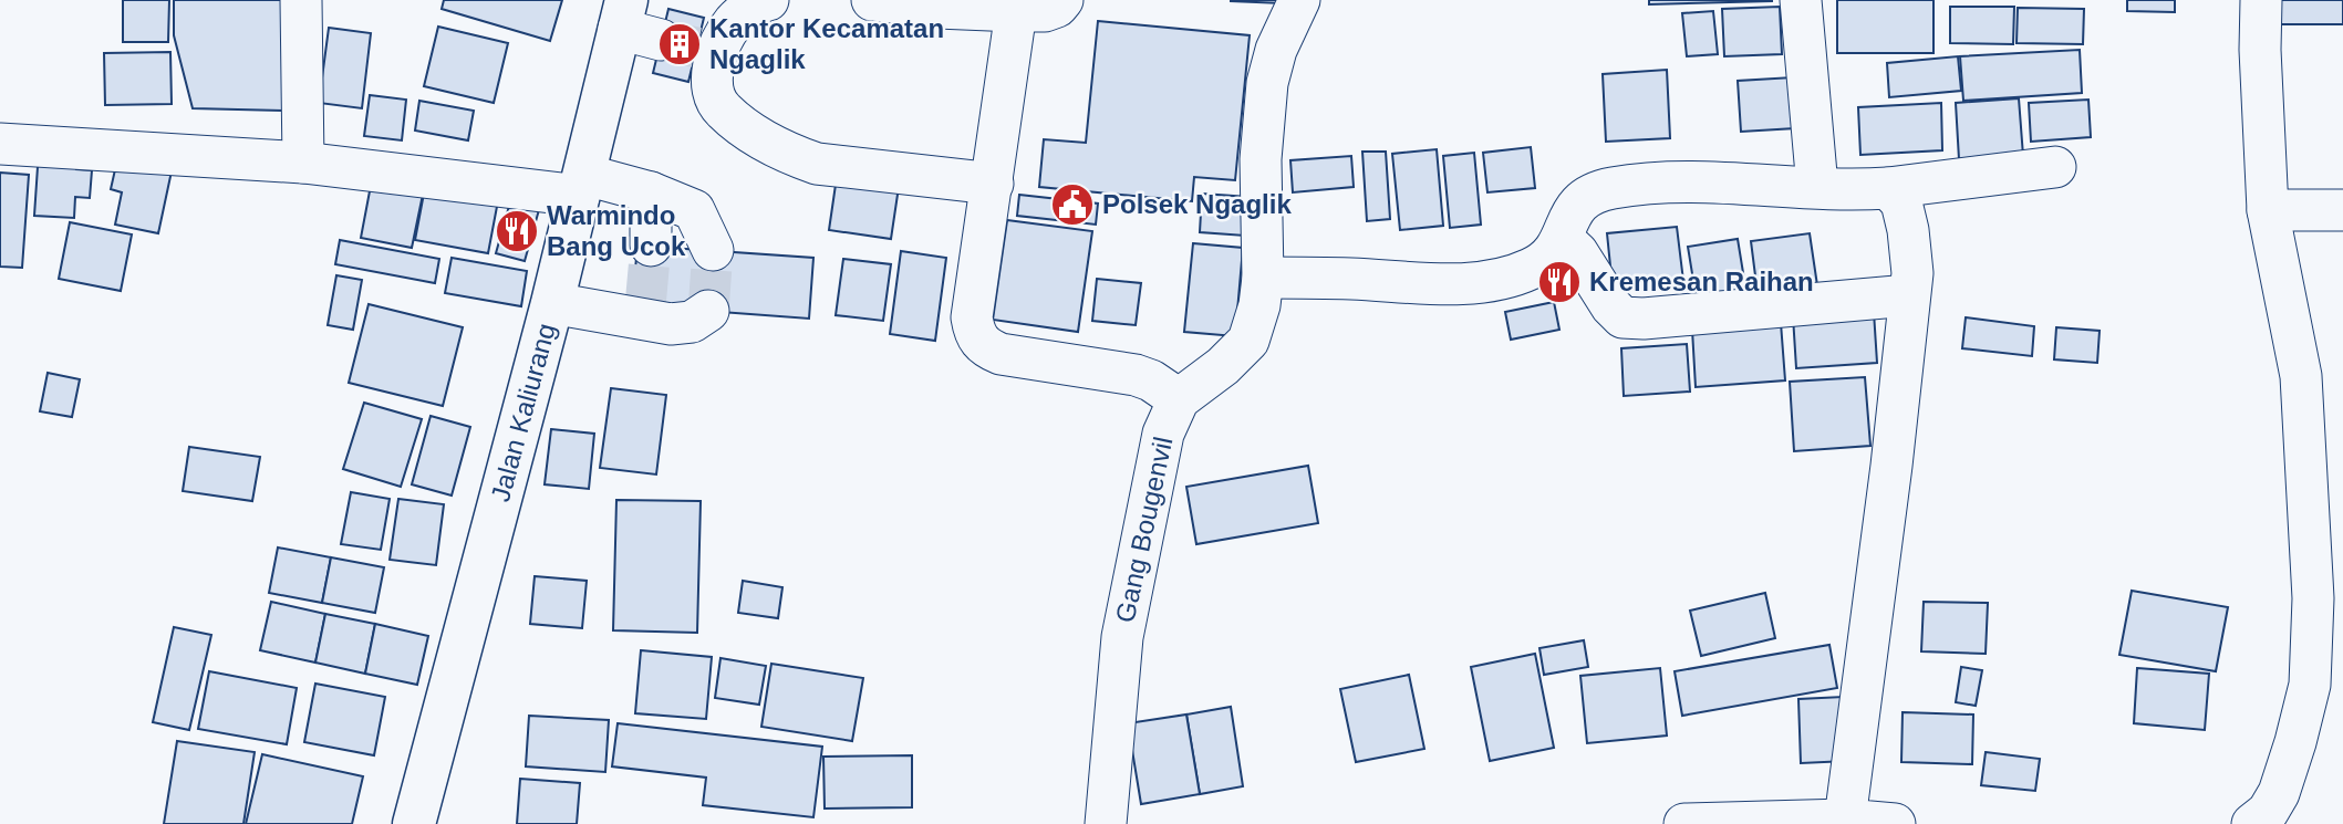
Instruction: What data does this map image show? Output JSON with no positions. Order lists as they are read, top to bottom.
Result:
{
  "streets": {
    "main road": ["Jalan Kaliurang"],
    "street": ["Gang Bougenvil"]
  },
  "places": {
    "building": ["Kantor Kecamatan Ngaglik"],
    "public building": ["Polsek Ngaglik"],
    "restaurant": ["Warmindo Bang Ucok", "Kremesan Raihan"]
  }
}
